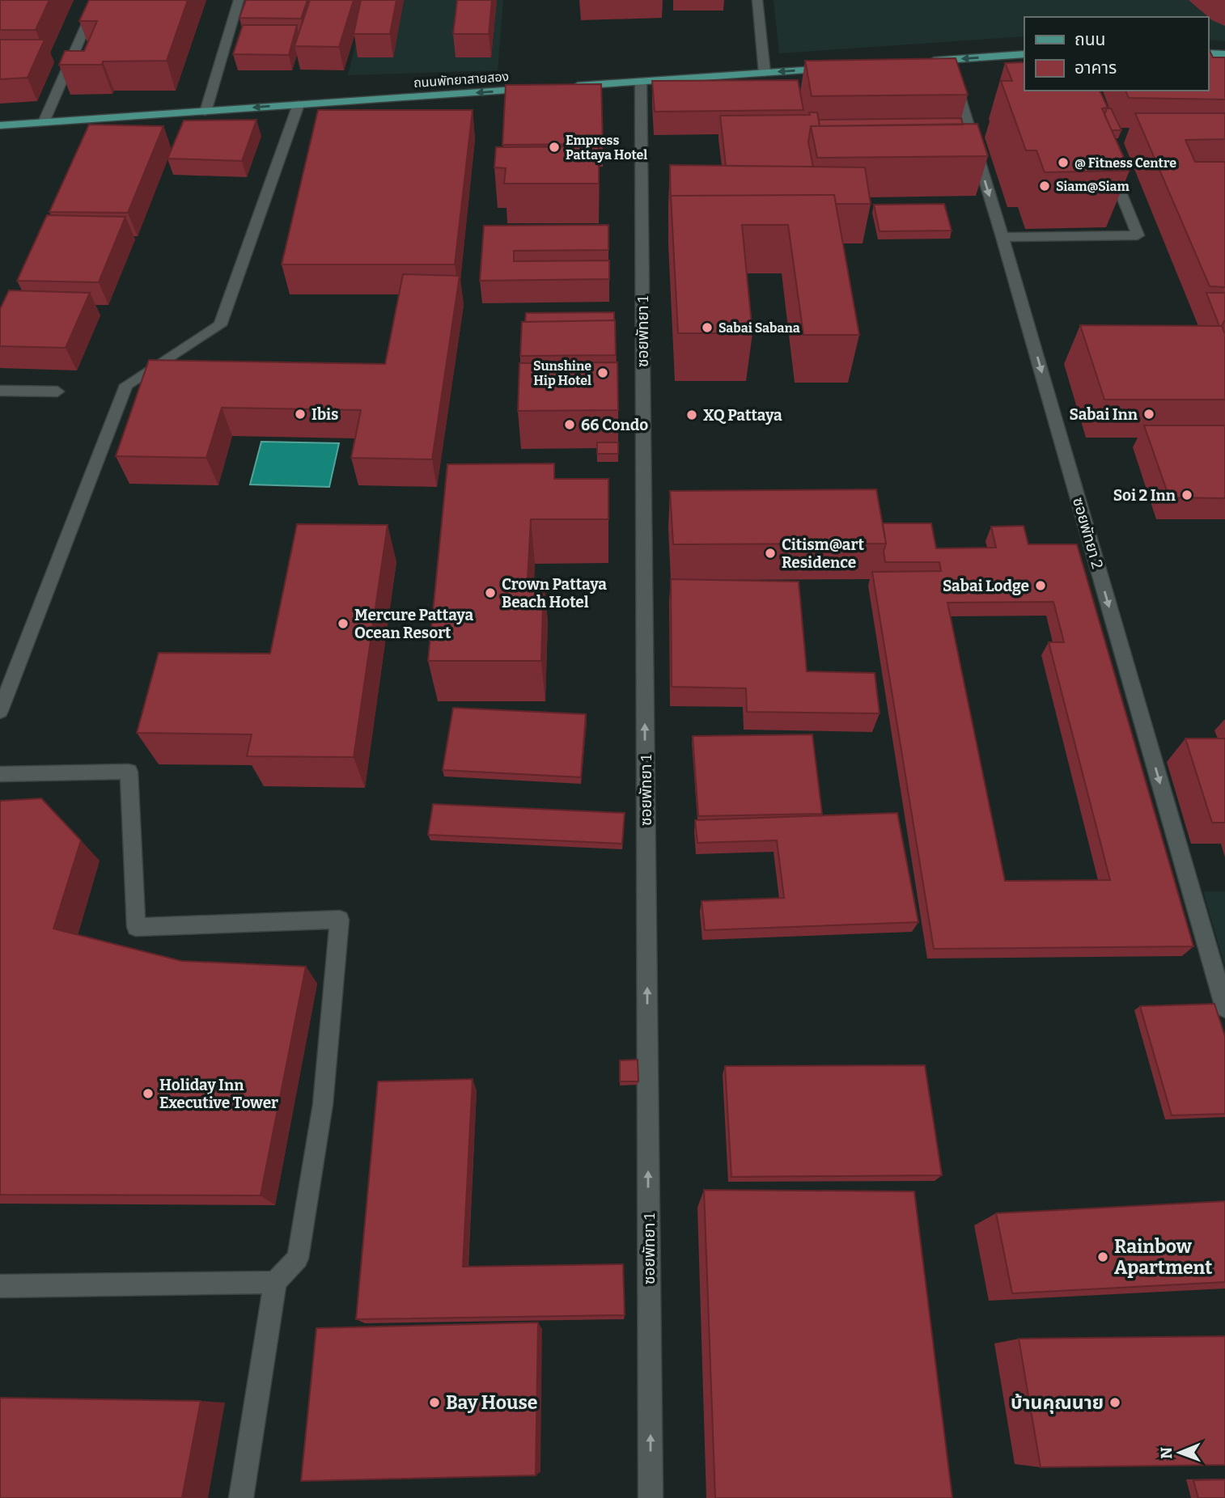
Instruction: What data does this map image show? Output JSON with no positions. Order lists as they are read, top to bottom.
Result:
{
  "streets": {
    "main road": ["ถนนพัทยาสายสอง"],
    "street": ["ซอยพัทยา 1", "ซอยพัทยา 2"]
  },
  "one_way": ["ถนนพัทยาสายสอง", "ซอยพัทยา 1", "ซอยพัทยา 2"],
  "places": [
    "Empress Pattaya Hotel",
    "@ Fitness Centre",
    "Siam@Siam",
    "Sabai Sabana",
    "Sunshine Hip Hotel",
    "Ibis",
    "Sabai Inn",
    "XQ Pattaya",
    "66 Condo",
    "Soi 2 Inn",
    "Citism@art Residence",
    "Sabai Lodge",
    "Crown Pattaya Beach Hotel",
    "Mercure Pattaya Ocean Resort",
    "Holiday Inn Executive Tower",
    "Rainbow Apartment",
    "Bay House",
    "บ้านคุณนาย"
  ],
  "legend": ["ถนน", "อาคาร"],
  "north": "left"
}
